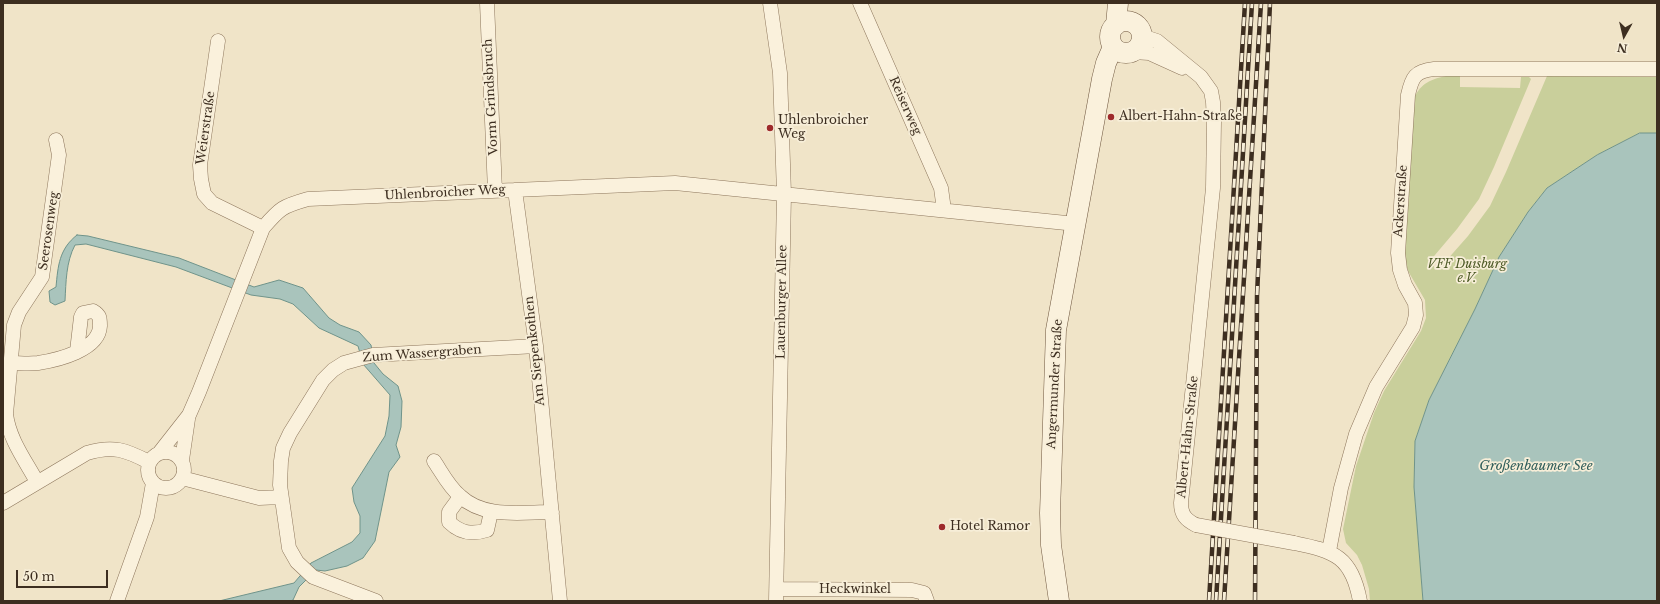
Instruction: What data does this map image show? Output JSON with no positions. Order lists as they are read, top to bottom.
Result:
{
  "streets": {
    "main road": ["Angermunder Straße"],
    "street": [
      "Vorm Grindsbruch",
      "Reiserweg",
      "Weierstraße",
      "Uhlenbroicher Weg",
      "Ackerstraße",
      "Seerosenweg",
      "Lauenburger Allee",
      "Am Siepenkothen",
      "Zum Wassergraben",
      "Albert-Hahn-Straße",
      "Heckwinkel"
    ]
  },
  "crossings": [
    ["Vorm Grindsbruch", "Uhlenbroicher Weg"],
    ["Reiserweg", "Uhlenbroicher Weg"],
    ["Weierstraße", "Uhlenbroicher Weg"],
    ["Uhlenbroicher Weg", "Lauenburger Allee"],
    ["Uhlenbroicher Weg", "Am Siepenkothen"],
    ["Uhlenbroicher Weg", "Angermunder Straße"],
    ["Ackerstraße", "Albert-Hahn-Straße"],
    ["Lauenburger Allee", "Heckwinkel"],
    ["Am Siepenkothen", "Zum Wassergraben"],
    ["Angermunder Straße", "Albert-Hahn-Straße"]
  ],
  "water": ["Großenbaumer See"],
  "parks": ["VFF Duisburg e.V."],
  "places": ["Albert-Hahn-Straße", "Uhlenbroicher Weg", "Hotel Ramor"],
  "scale_bar": "50 m",
  "north": "bottom"
}
